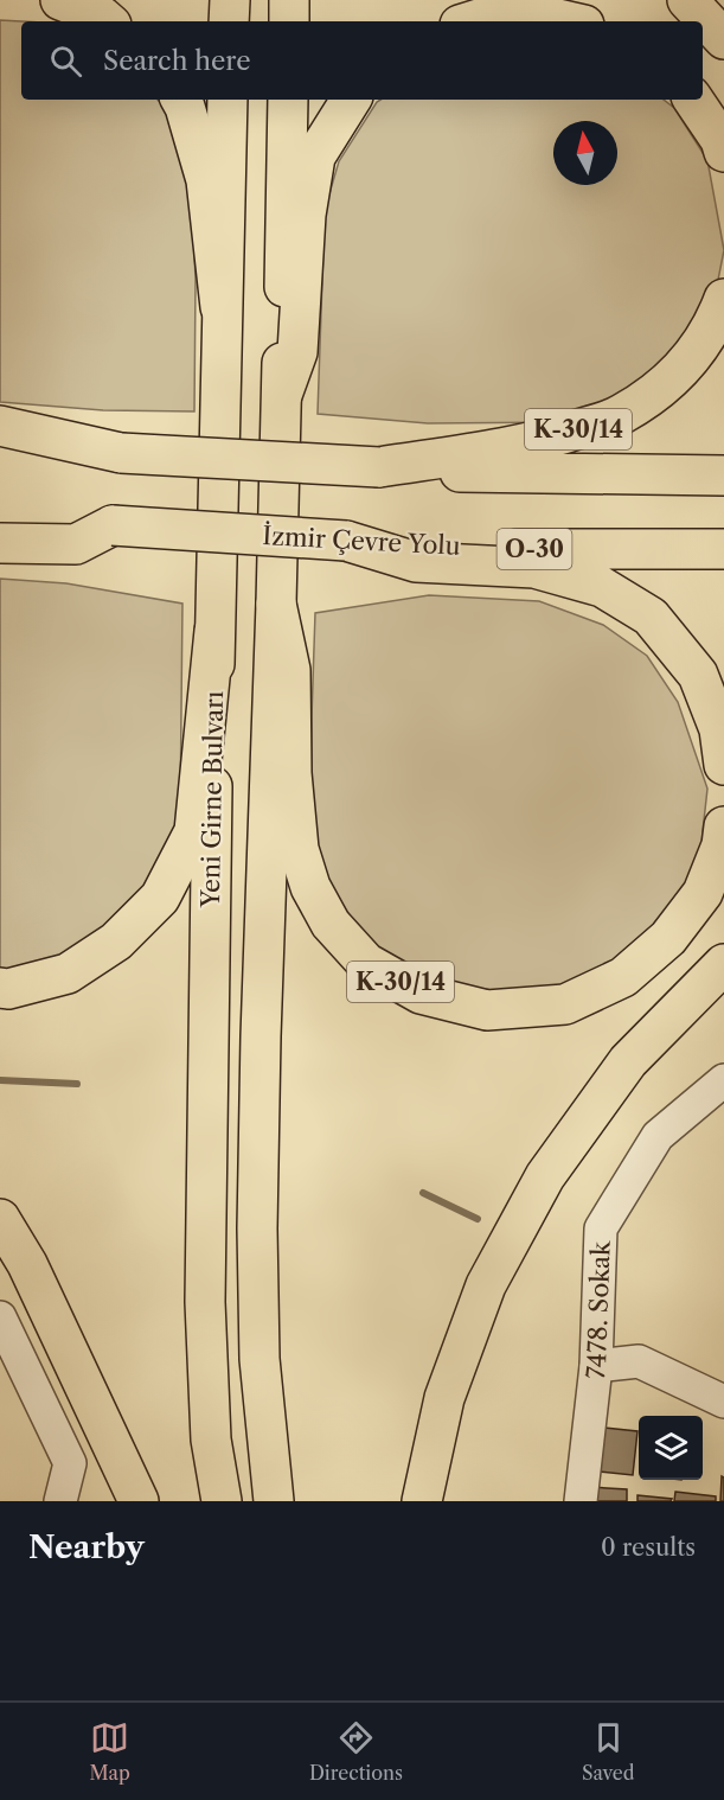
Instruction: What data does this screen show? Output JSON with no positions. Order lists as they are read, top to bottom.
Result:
{
  "streets": {
    "main road": [
      "K-30/14",
      "İzmir Çevre Yolu",
      "O-30",
      "Yeni Girne Bulvarı"
    ],
    "street": ["7478. Sokak"]
  },
  "north": "top",
  "page": {
    "search": "Search here",
    "heading": ["Nearby", "0 results"],
    "nav": ["Map", "Directions", "Saved"]
  }
}
